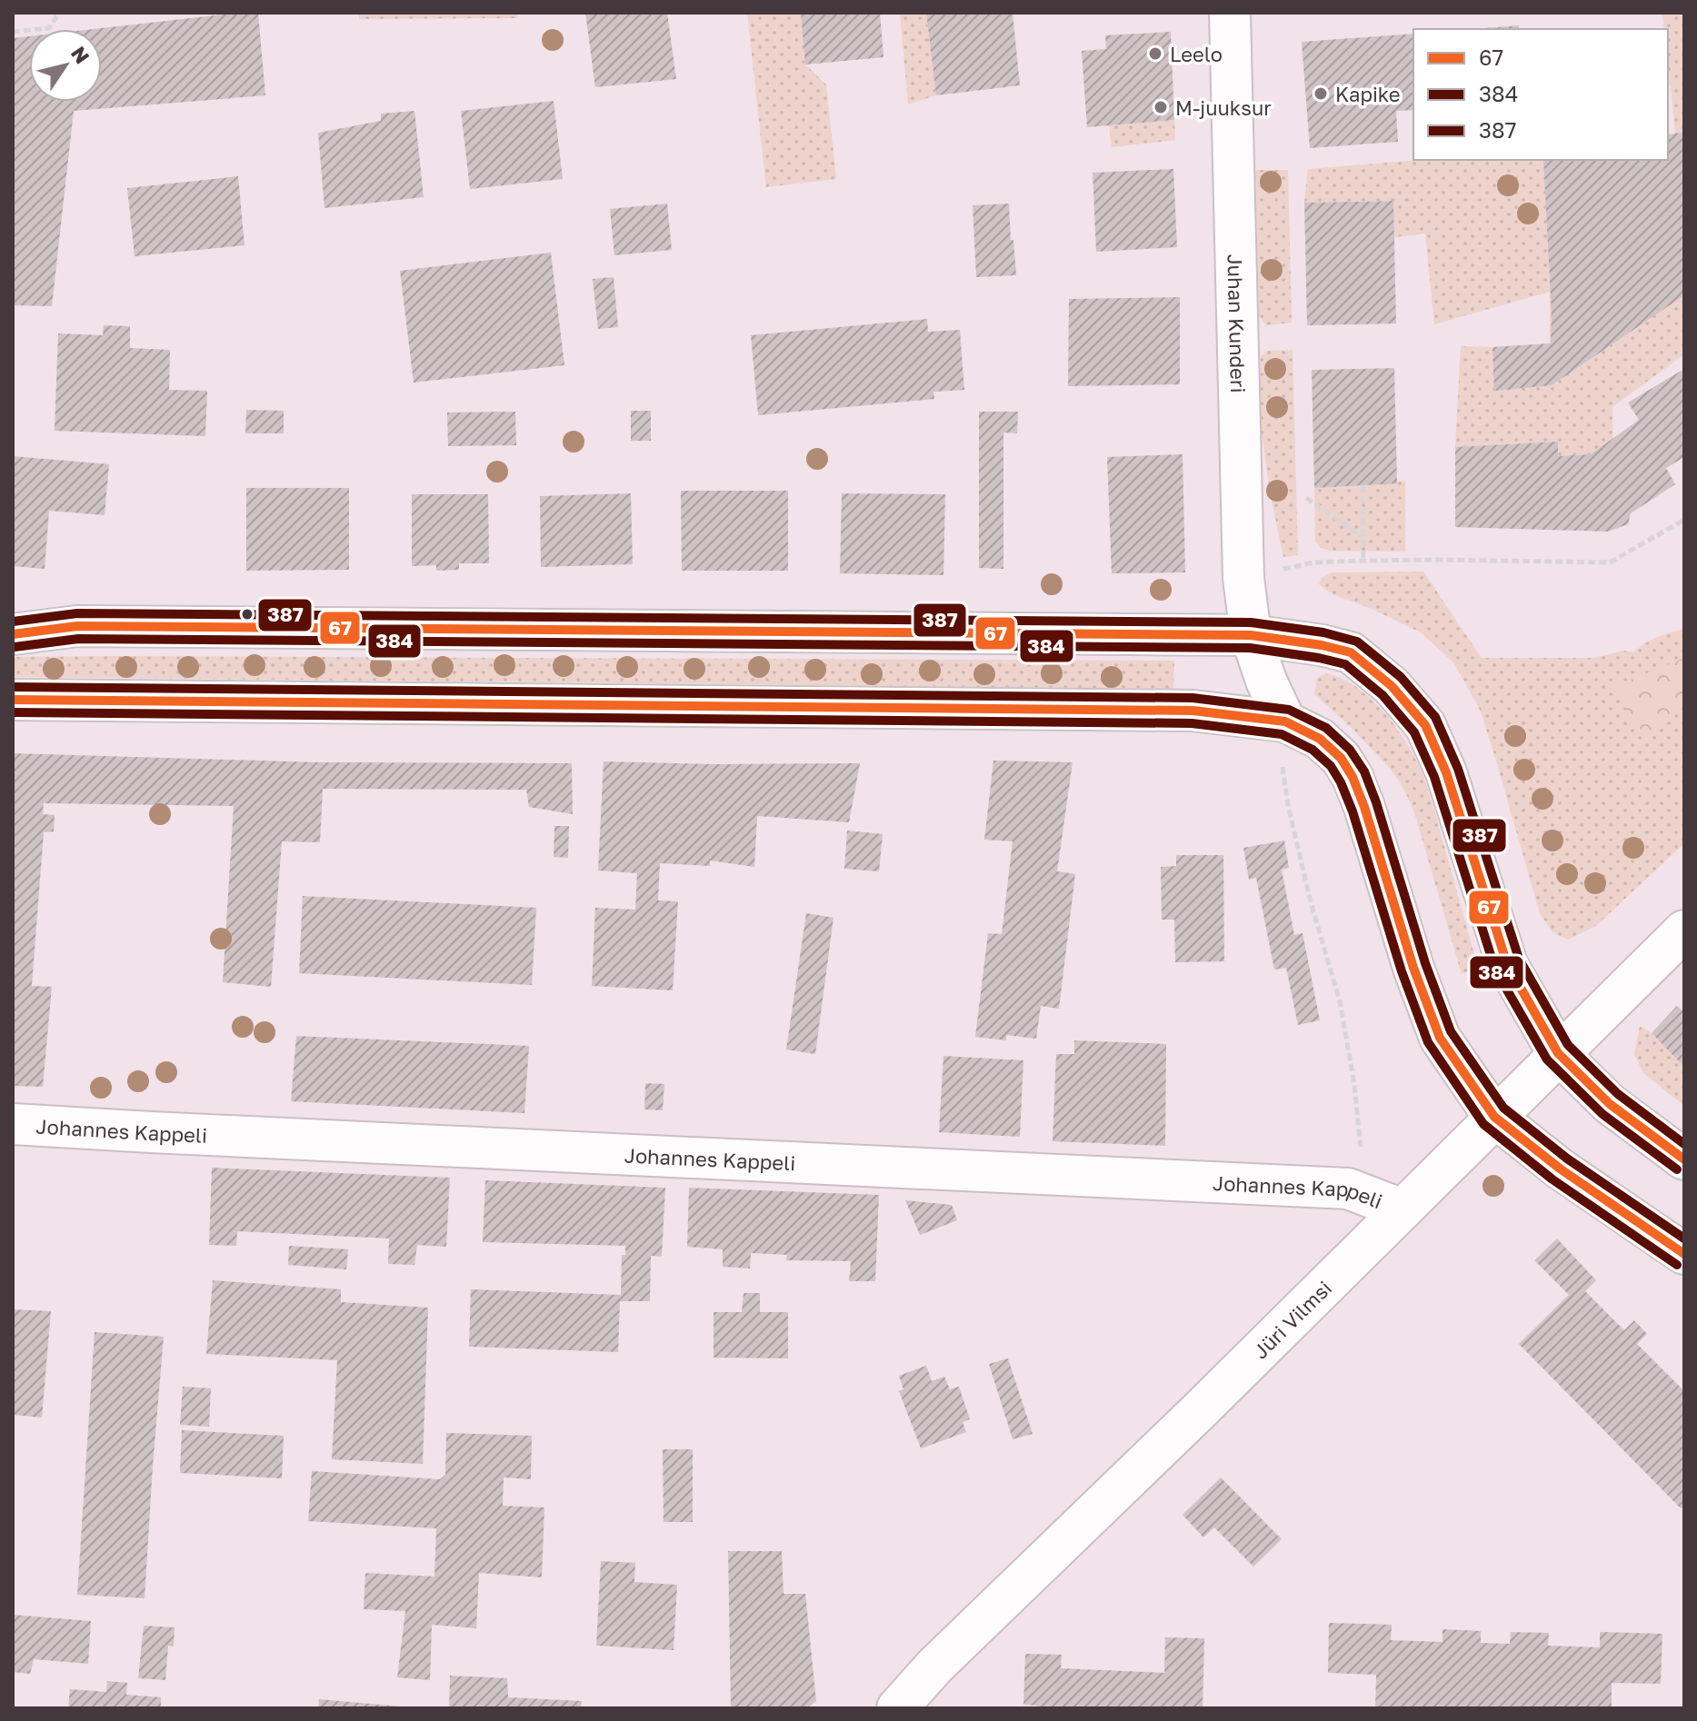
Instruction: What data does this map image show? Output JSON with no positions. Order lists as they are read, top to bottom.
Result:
{
  "streets": {
    "street": ["Juhan Kunderi", "Johannes Kappeli", "Jüri Vilmsi"]
  },
  "crossings": [
    ["Johannes Kappeli", "Jüri Vilmsi"]
  ],
  "places": ["Leelo", "Kapike", "M-juuksur"],
  "lines": ["transit line 387", "transit line 67", "transit line 384"],
  "legend": ["67", "384", "387"],
  "north": "top right"
}
